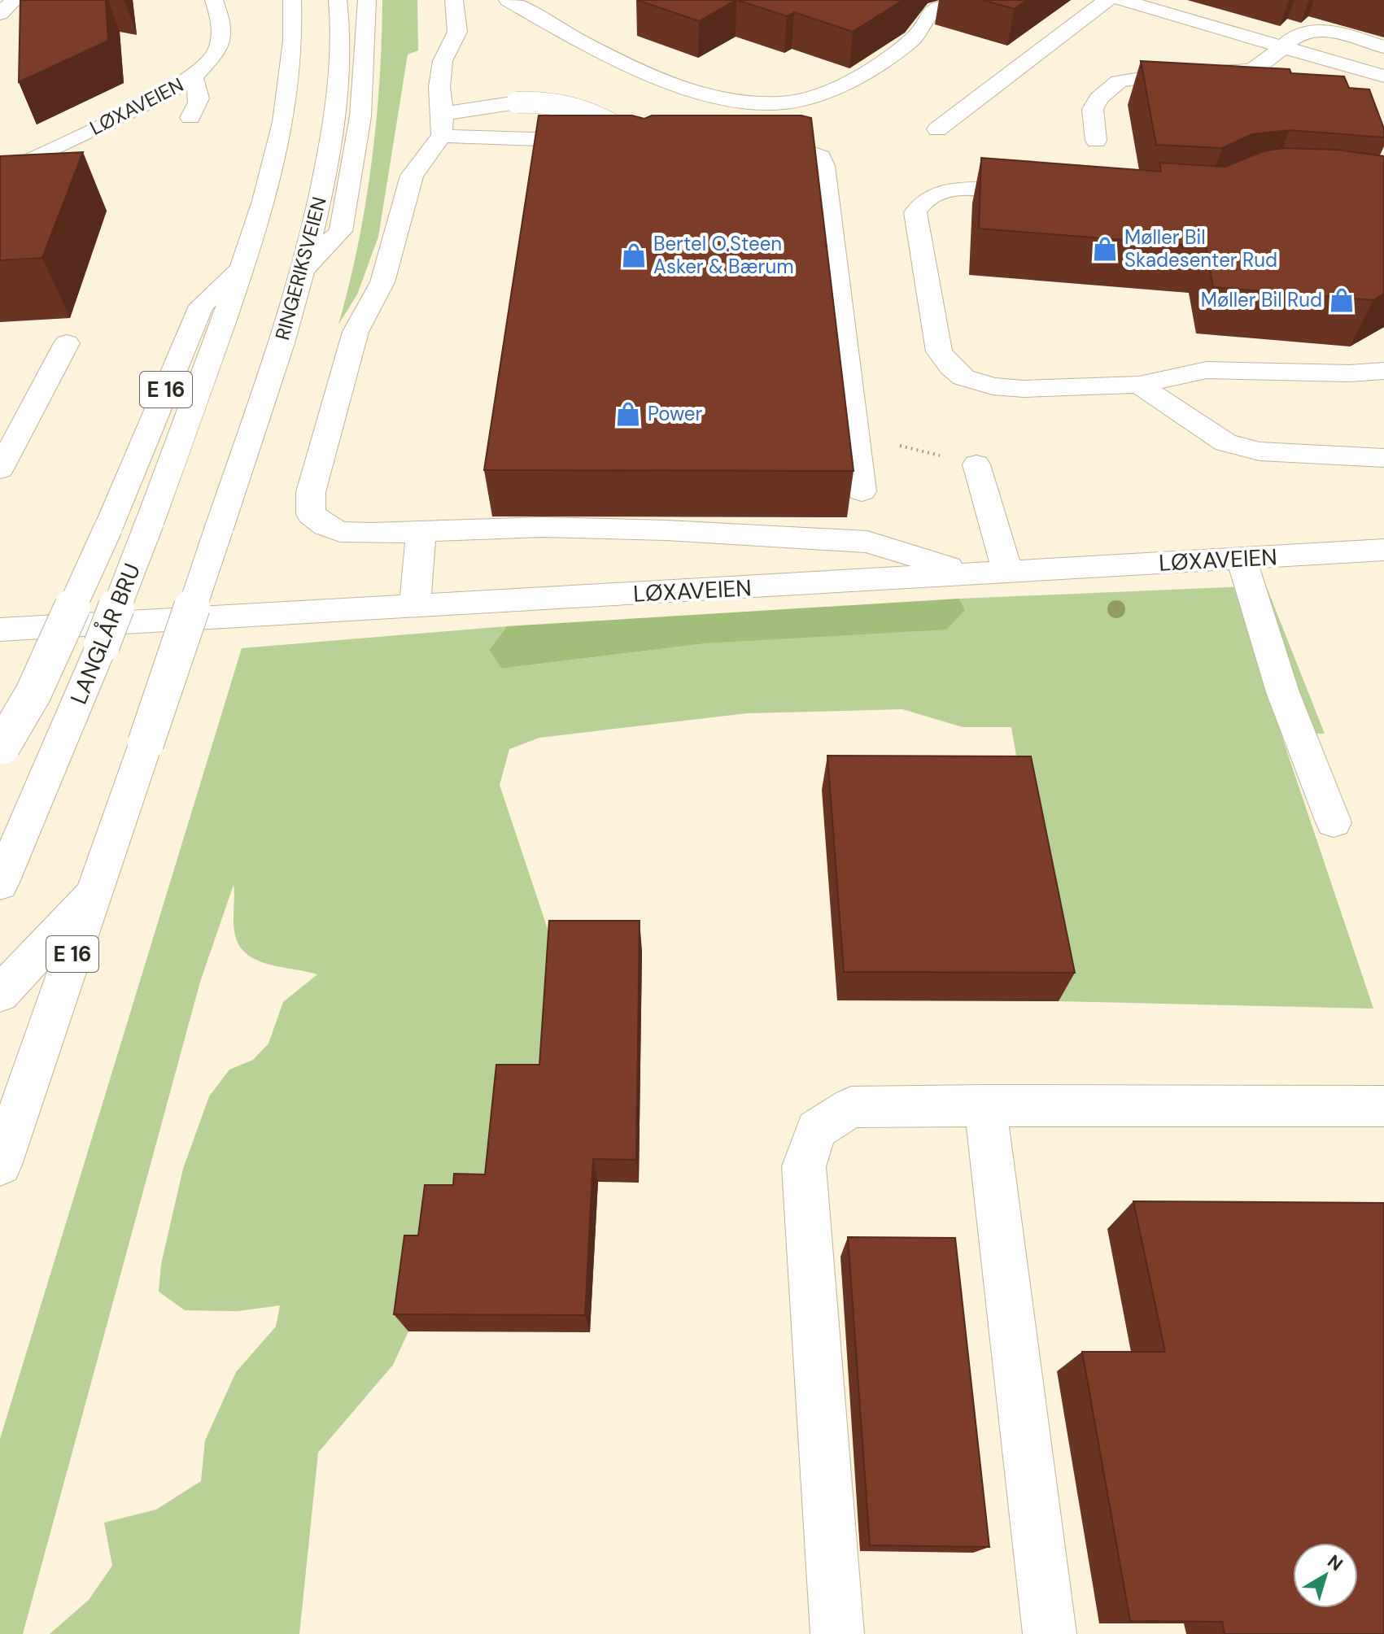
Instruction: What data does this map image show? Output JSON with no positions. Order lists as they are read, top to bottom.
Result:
{
  "streets": {
    "main road": [
      "LØXAVEIEN",
      "RINGERIKSVEIEN",
      "E 16",
      "LANGLÅR BRU"
    ]
  },
  "crossings": [
    ["RINGERIKSVEIEN", "E 16"],
    ["E 16", "LANGLÅR BRU"]
  ],
  "places": {
    "shop": [
      "Møller Bil Skadesenter Rud",
      "Bertel O.Steen Asker & Bærum",
      "Møller Bil Rud",
      "Power"
    ]
  },
  "north": "top right"
}
